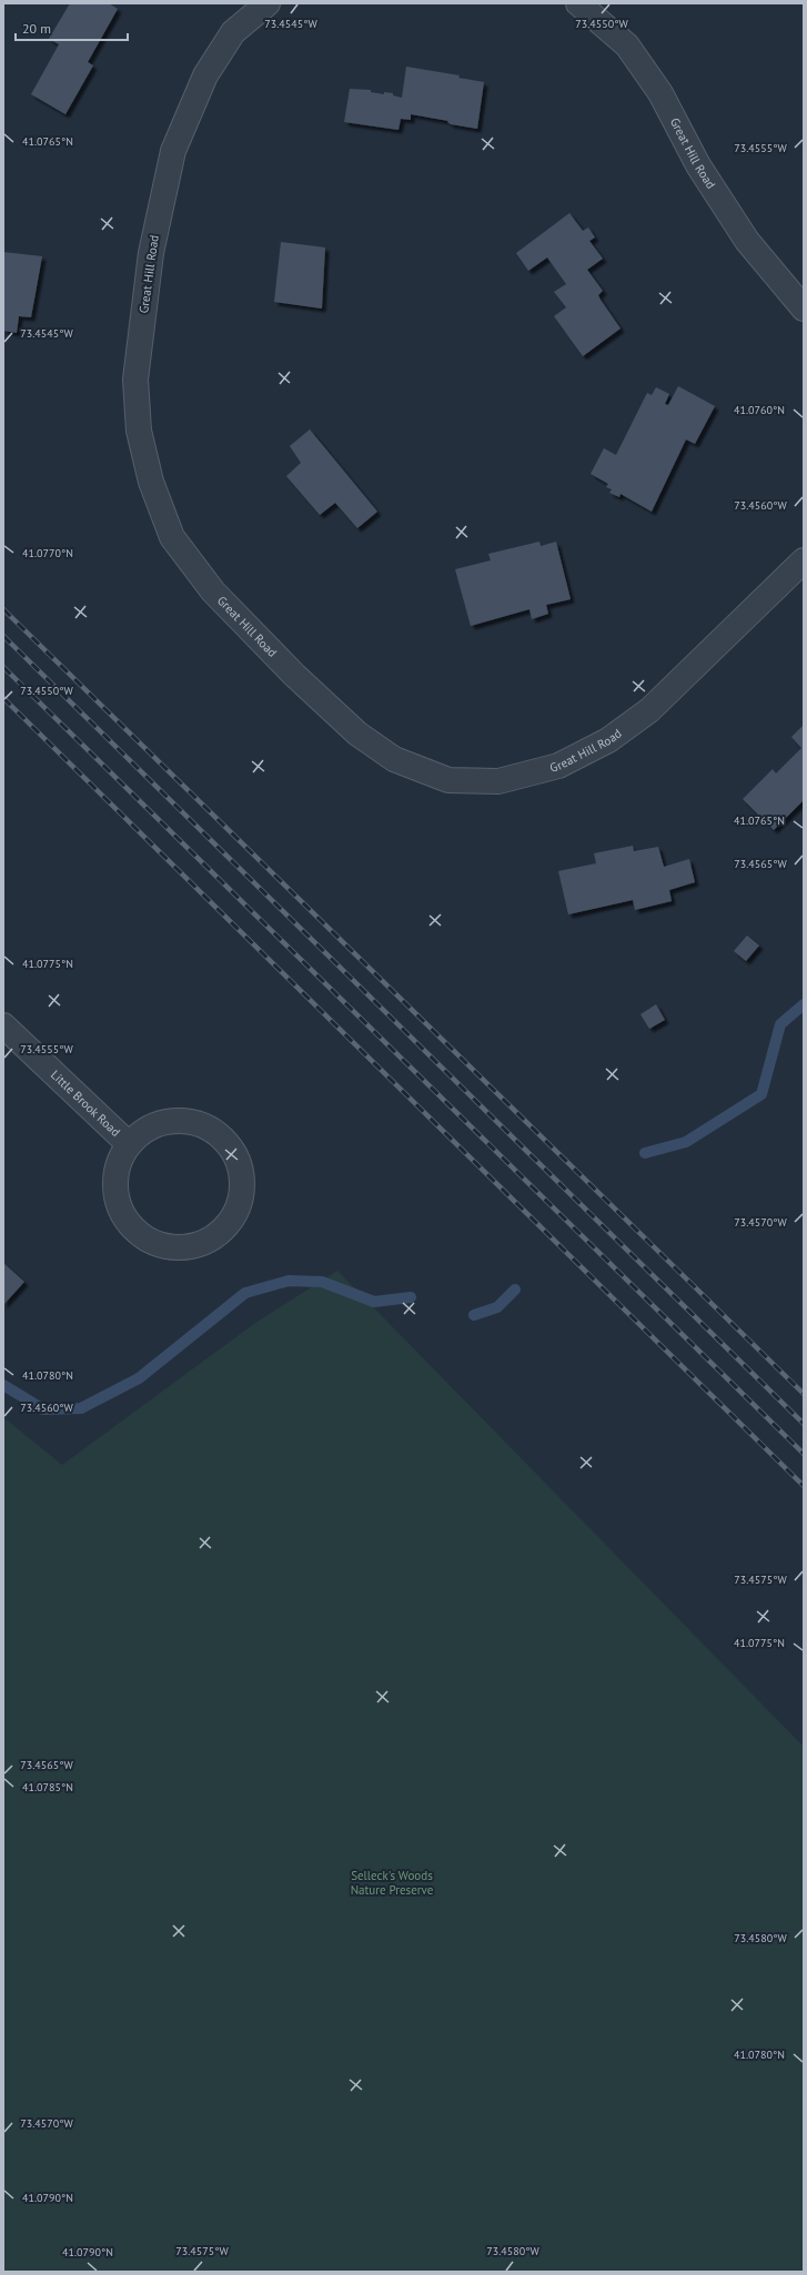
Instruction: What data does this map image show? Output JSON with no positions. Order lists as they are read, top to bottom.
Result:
{
  "streets": {
    "street": ["Great Hill Road", "Little Brook Road"]
  },
  "parks": ["Selleck's Woods Nature Preserve"],
  "scale_bar": "20 m",
  "coordinates": [
    "73.4545°W",
    "73.4550°W",
    "41.0765°N",
    "73.4555°W",
    "41.0760°N",
    "73.4560°W",
    "41.0770°N",
    "73.4565°W",
    "41.0775°N",
    "73.4570°W",
    "41.0780°N",
    "73.4575°W",
    "41.0785°N",
    "73.4580°W",
    "41.0790°N"
  ]
}
